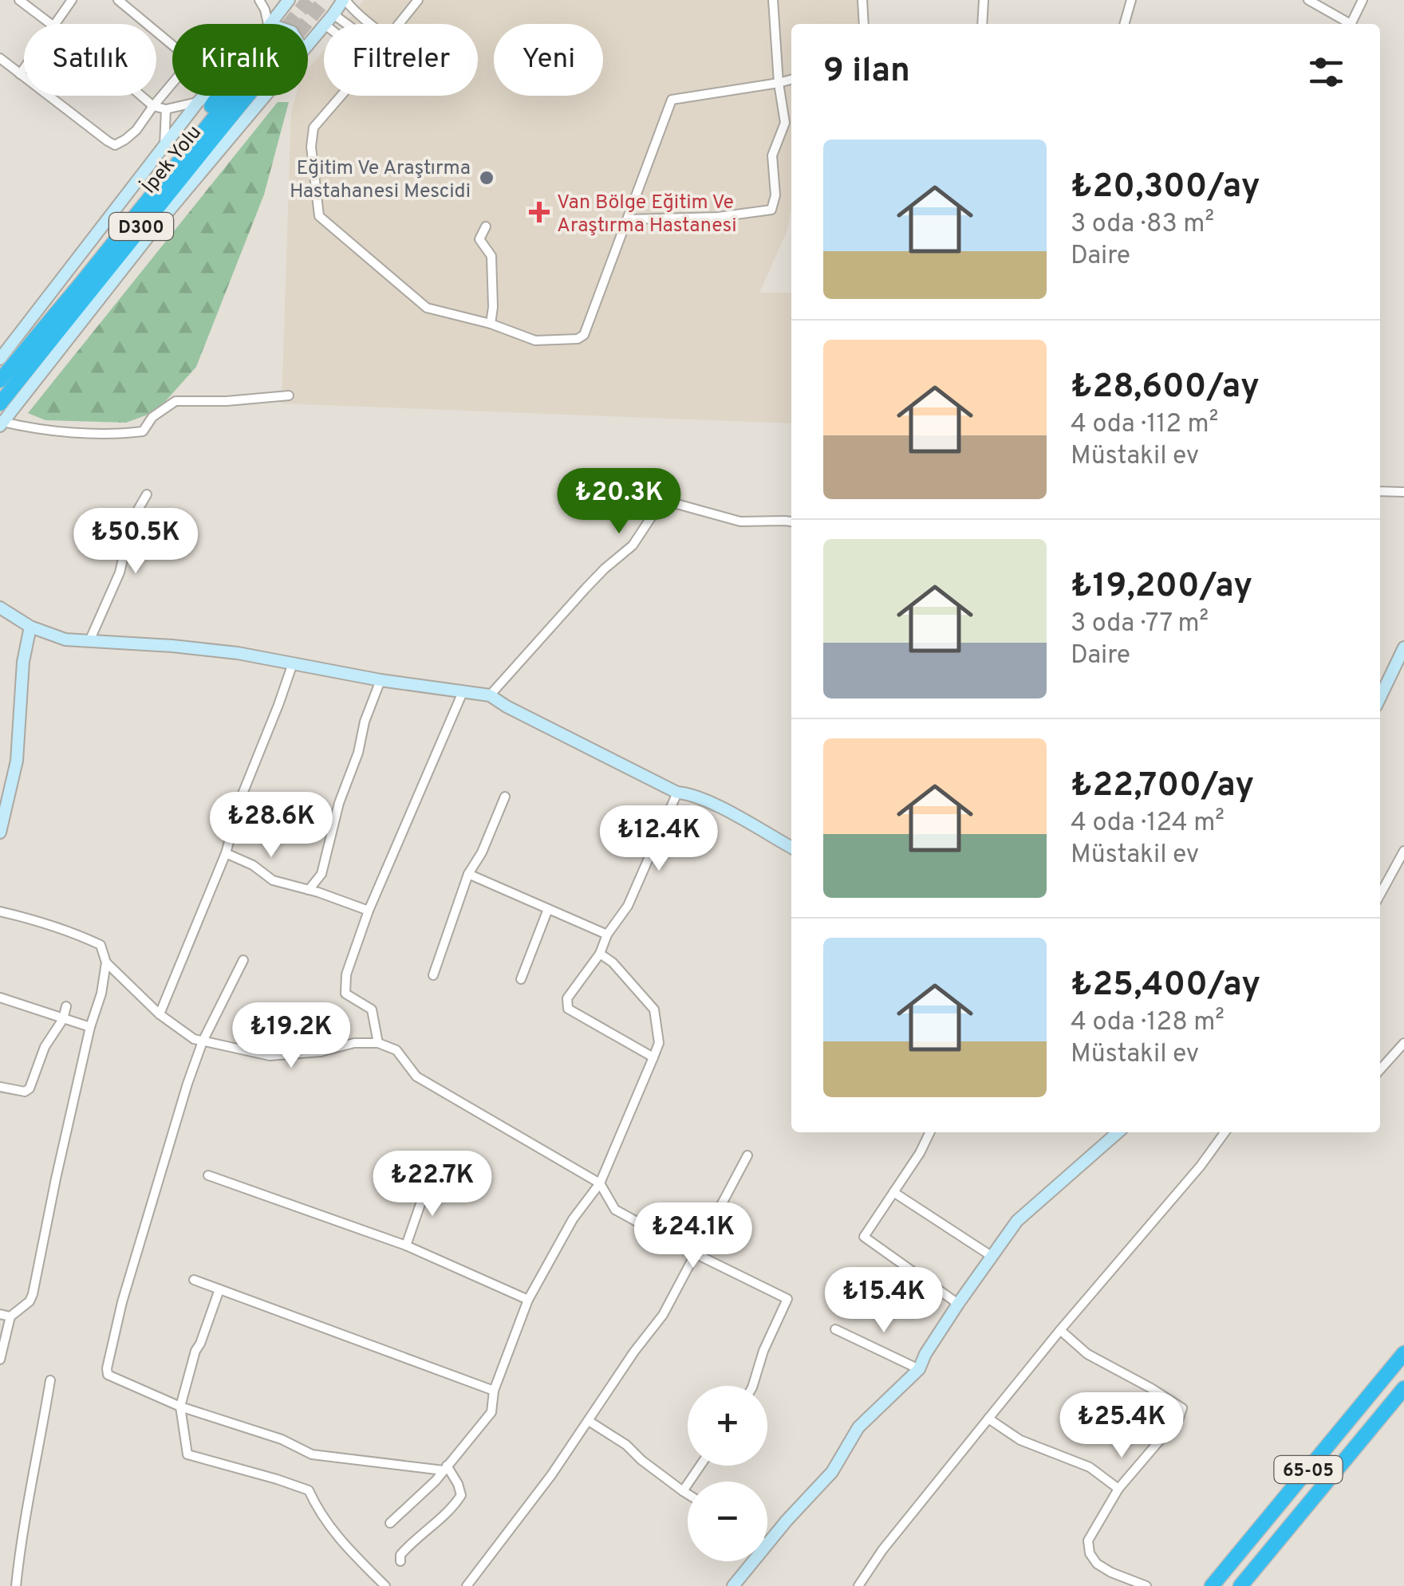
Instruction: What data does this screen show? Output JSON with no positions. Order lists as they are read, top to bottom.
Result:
{
  "streets": {
    "highway": ["İpek Yolu", "D300", "65-05"]
  },
  "places": {
    "other": ["Eğitim Ve Araştırma Hastahanesi Mescidi"],
    "health": ["Van Bölge Eğitim Ve Araştırma Hastanesi"]
  },
  "page": {
    "chip": [
      "Satılık",
      "Kiralık",
      "Filtreler",
      "Yeni"
    ],
    "heading": "9 ilan",
    "list": [
      {
        "name": "₺20,300/ay",
        "note": "3 oda · 83 m² · Daire"
      },
      {
        "name": "₺28,600/ay",
        "note": "4 oda · 112 m² · Müstakil ev"
      },
      {
        "name": "₺19,200/ay",
        "note": "3 oda · 77 m² · Daire"
      },
      {
        "name": "₺22,700/ay",
        "note": "4 oda · 124 m² · Müstakil ev"
      },
      {
        "name": "₺25,400/ay",
        "note": "4 oda · 128 m² · Müstakil ev"
      }
    ],
    "price": [
      "₺20.3K",
      "₺50.5K",
      "₺28.6K",
      "₺12.4K",
      "₺19.2K",
      "₺22.7K",
      "₺24.1K",
      "₺15.4K",
      "₺25.4K"
    ],
    "map_buttons": ["+", "−"]
  }
}
